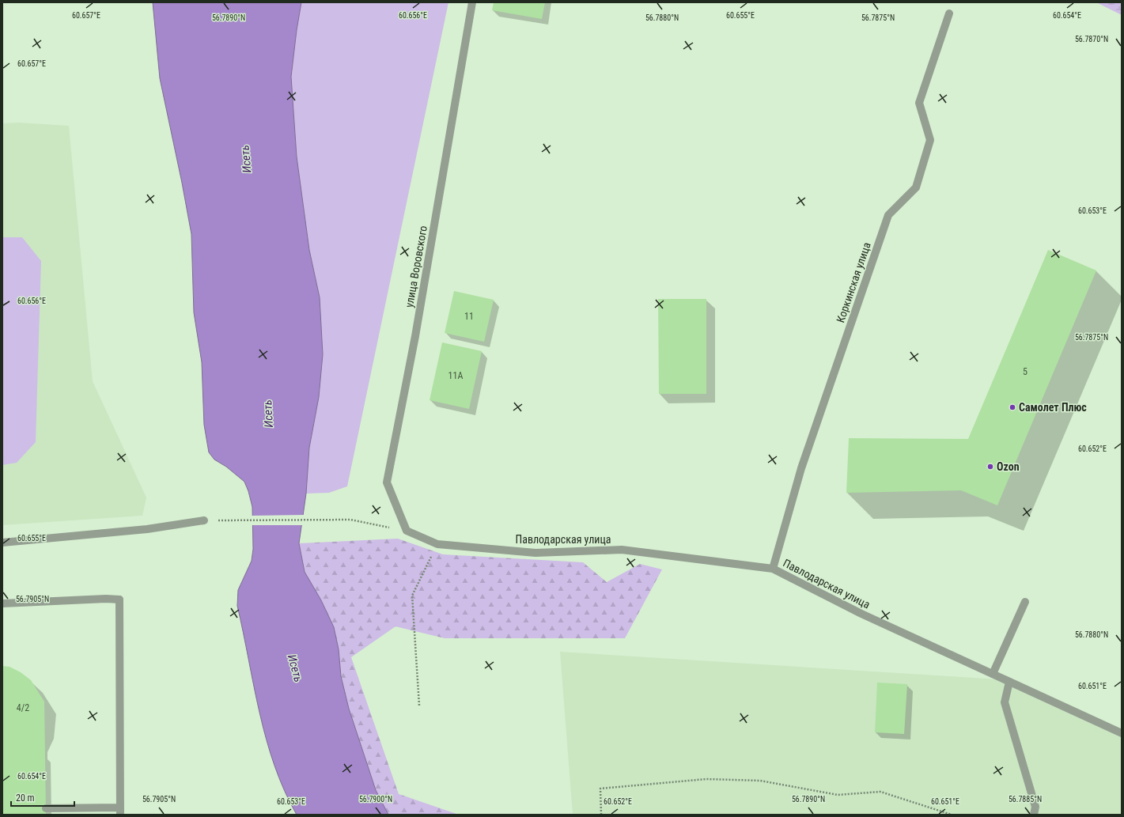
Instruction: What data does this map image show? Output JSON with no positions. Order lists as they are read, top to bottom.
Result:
{
  "streets": {
    "street": ["улица Воровского", "Коркинская улица", "Павлодарская улица"]
  },
  "crossings": [
    ["улица Воровского", "Павлодарская улица"],
    ["Коркинская улица", "Павлодарская улица"]
  ],
  "water": ["Исеть"],
  "places": ["Самолет Плюс", "Ozon"],
  "house_numbers": [
    "11",
    "5",
    "11А",
    "4/2"
  ],
  "scale_bar": "20 m",
  "coordinates": [
    "60.657°E",
    "60.656°E",
    "60.655°E",
    "60.654°E",
    "56.7890°N",
    "56.7880°N",
    "56.7875°N",
    "56.7870°N",
    "60.653°E",
    "60.652°E",
    "56.7905°N",
    "60.651°E",
    "56.7900°N",
    "56.7885°N"
  ]
}
